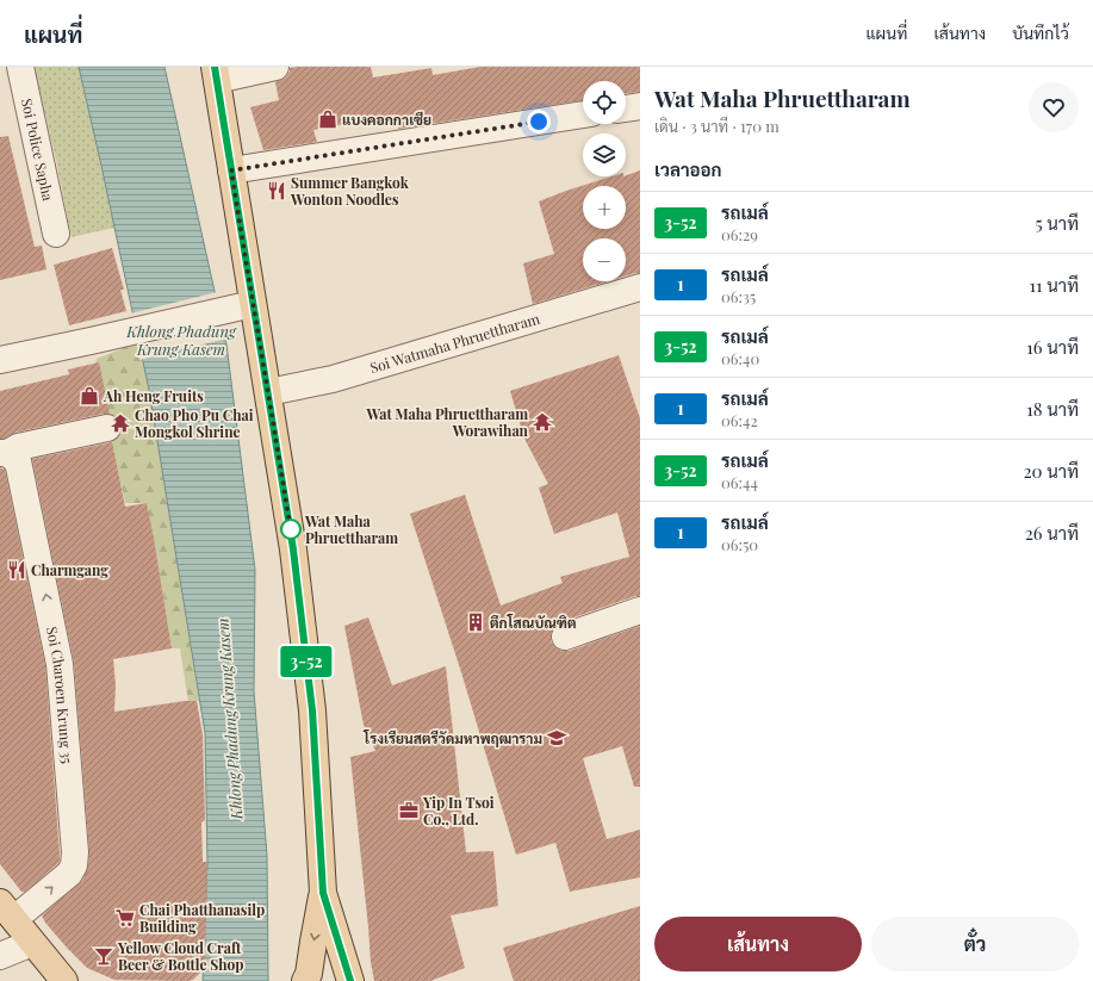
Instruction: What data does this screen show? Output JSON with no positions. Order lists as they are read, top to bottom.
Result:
{
  "streets": {
    "street": ["Soi Police Sapha", "Soi Watmaha Phruettharam", "Soi Charoen Krung 35"]
  },
  "one_way": ["Soi Charoen Krung 35"],
  "water": ["Khlong Phadung Krung Kasem"],
  "places": {
    "shop": ["แบงคอกกาเซีย", "Ah Heng Fruits"],
    "restaurant": ["Summer Bangkok Wonton Noodles", "Charmgang"],
    "temple": ["Wat Maha Phruettharam Worawihan", "Chao Pho Pu Chai Mongkol Shrine"],
    "other": ["Wat Maha Phruettharam"],
    "building": ["ตึกโสณบัณฑิต"],
    "school or university": ["โรงเรียนสตรีวัดมหาพฤฒาราม"],
    "office": ["Yip In Tsoi Co., Ltd."],
    "supermarket": ["Chai Phatthanasilp Building"],
    "bar": ["Yellow Cloud Craft Beer & Bottle Shop"]
  },
  "lines": ["bus line 3-52"],
  "page": {
    "header": "แผนที่",
    "nav": ["แผนที่", "เส้นทาง", "บันทึกไว้"],
    "on_map": "3-52",
    "heading": [
      ["Wat Maha Phruettharam", "เดิน · 3 นาที · 170 m"],
      "เวลาออก"
    ],
    "map_buttons": ["+", "−"],
    "list": [
      {
        "mark": "3-52",
        "name": "รถเมล์",
        "note": "06:29",
        "value": "5 นาที"
      },
      {
        "mark": "1",
        "name": "รถเมล์",
        "note": "06:35",
        "value": "11 นาที"
      },
      {
        "mark": "3-52",
        "name": "รถเมล์",
        "note": "06:40",
        "value": "16 นาที"
      },
      {
        "mark": "1",
        "name": "รถเมล์",
        "note": "06:42",
        "value": "18 นาที"
      },
      {
        "mark": "3-52",
        "name": "รถเมล์",
        "note": "06:44",
        "value": "20 นาที"
      },
      {
        "mark": "1",
        "name": "รถเมล์",
        "note": "06:50",
        "value": "26 นาที"
      }
    ],
    "buttons": ["เส้นทาง", "ตั๋ว"]
  }
}
